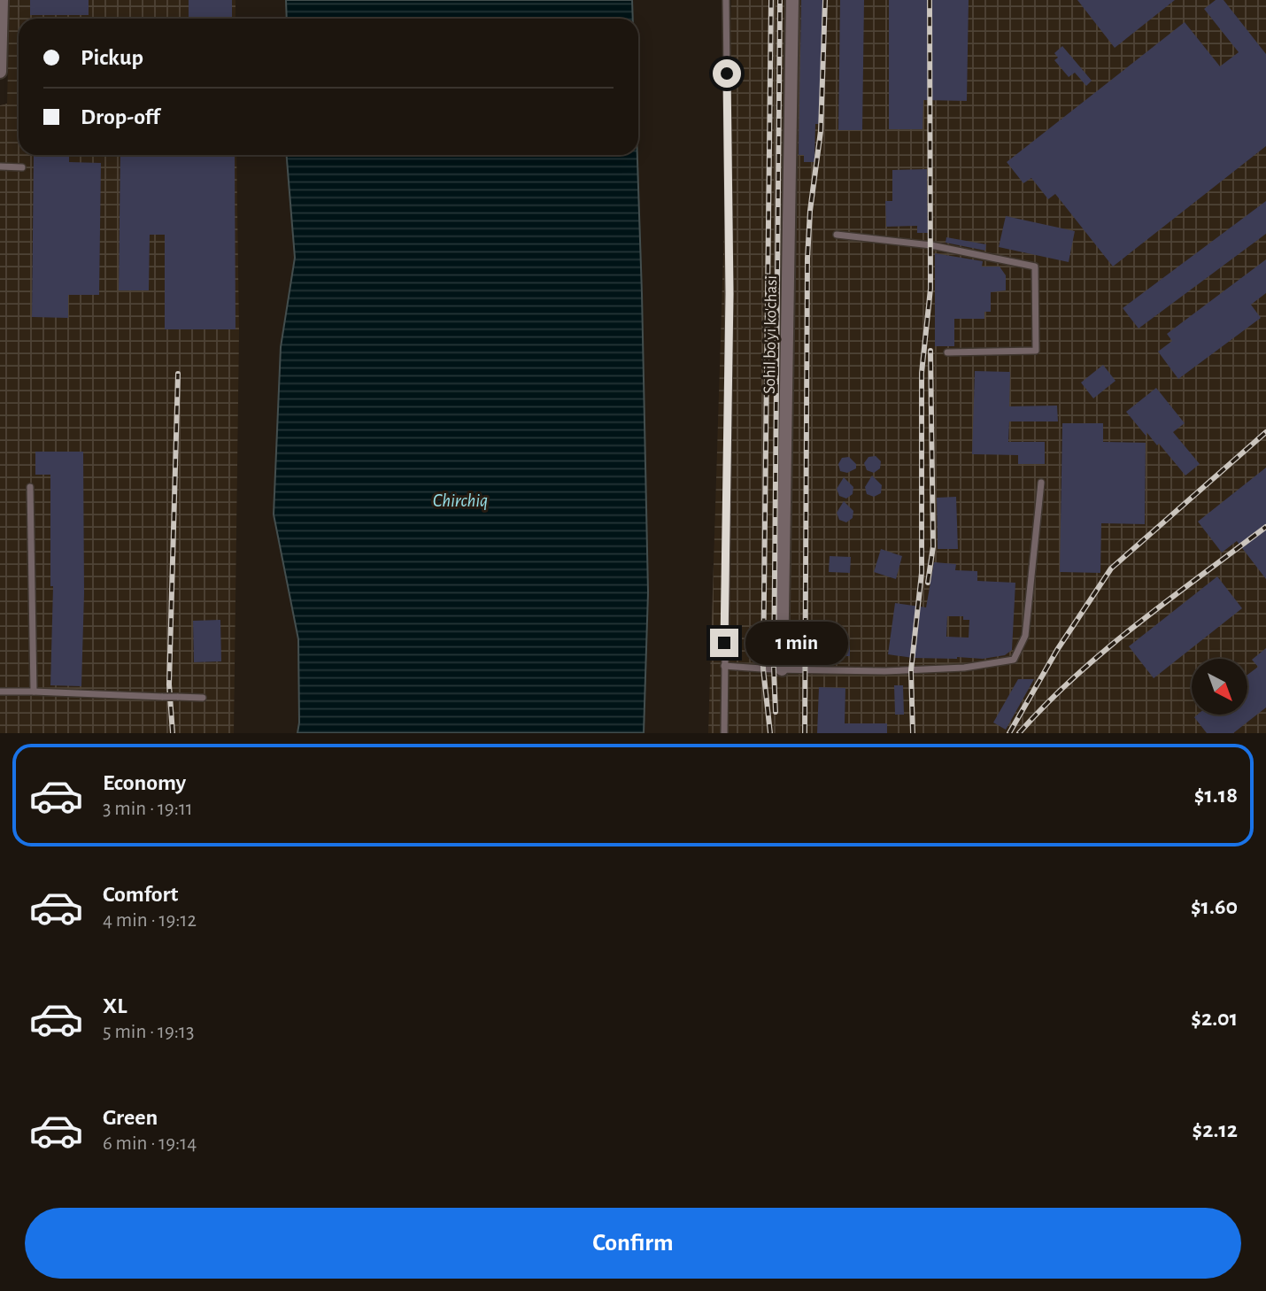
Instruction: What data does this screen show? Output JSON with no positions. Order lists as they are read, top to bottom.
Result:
{
  "streets": {
    "street": ["Sohil bo'yi ko'chasi"]
  },
  "water": ["Chirchiq"],
  "north": "bottom right",
  "page": {
    "banner": ["Pickup", "Drop-off"],
    "bubble": "1 min",
    "list": [
      {
        "name": "Economy",
        "note": "3 min · 19:11",
        "value": "$1.18"
      },
      {
        "name": "Comfort",
        "note": "4 min · 19:12",
        "value": "$1.60"
      },
      {
        "name": "XL",
        "note": "5 min · 19:13",
        "value": "$2.01"
      },
      {
        "name": "Green",
        "note": "6 min · 19:14",
        "value": "$2.12"
      }
    ],
    "buttons": "Confirm"
  }
}
